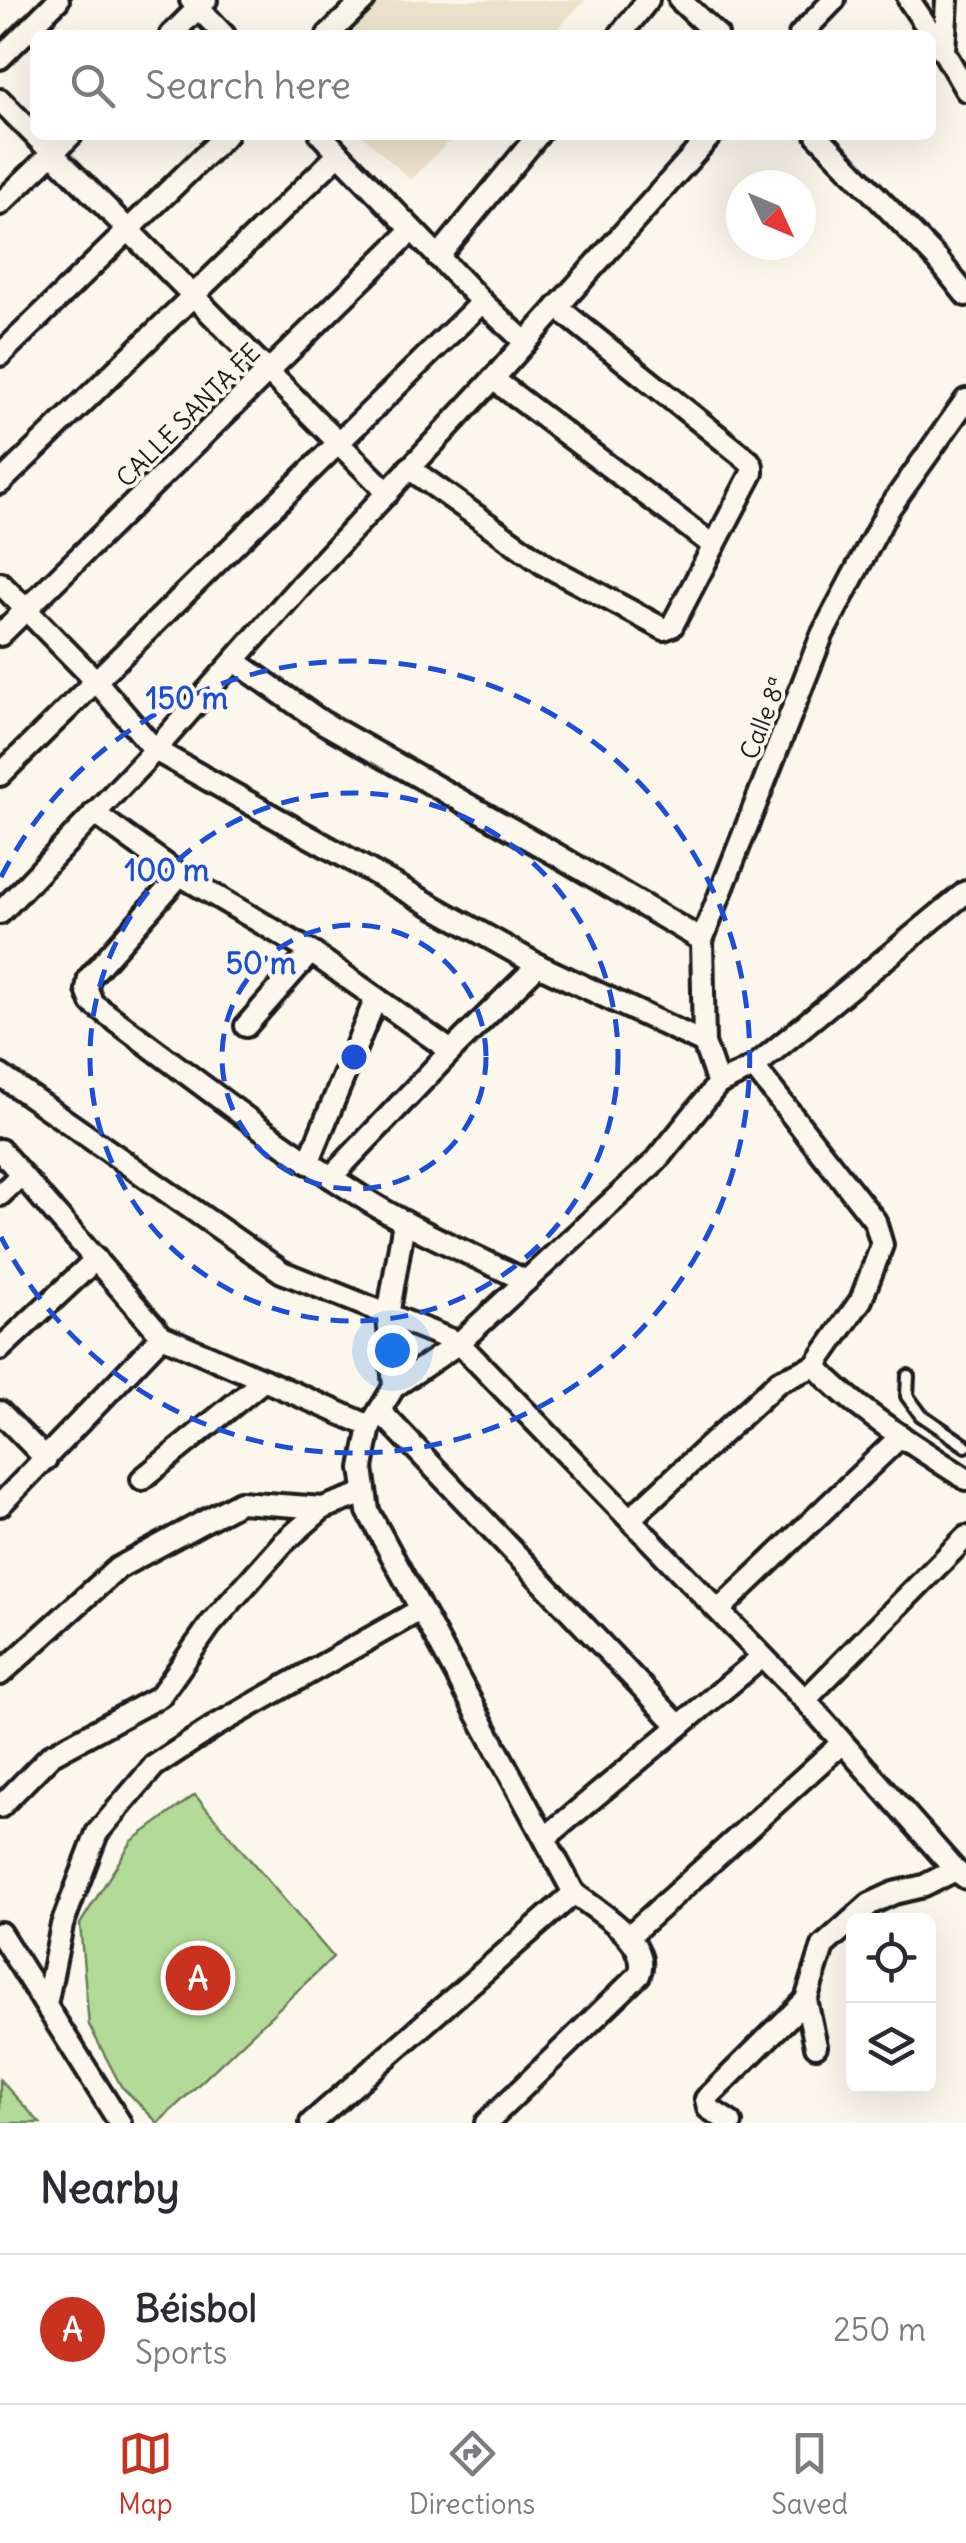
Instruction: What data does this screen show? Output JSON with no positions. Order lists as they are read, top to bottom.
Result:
{
  "streets": {
    "street": ["CALLE SANTA FE", "Calle 8ª"]
  },
  "north": "bottom right",
  "page": {
    "search": "Search here",
    "pins": "A",
    "heading": "Nearby",
    "list": [
      {
        "mark": "A",
        "name": "Béisbol",
        "note": "Sports",
        "value": "250 m"
      }
    ],
    "nav": ["Map", "Directions", "Saved"]
  },
  "rings": ["150 m", "100 m", "50 m"]
}
